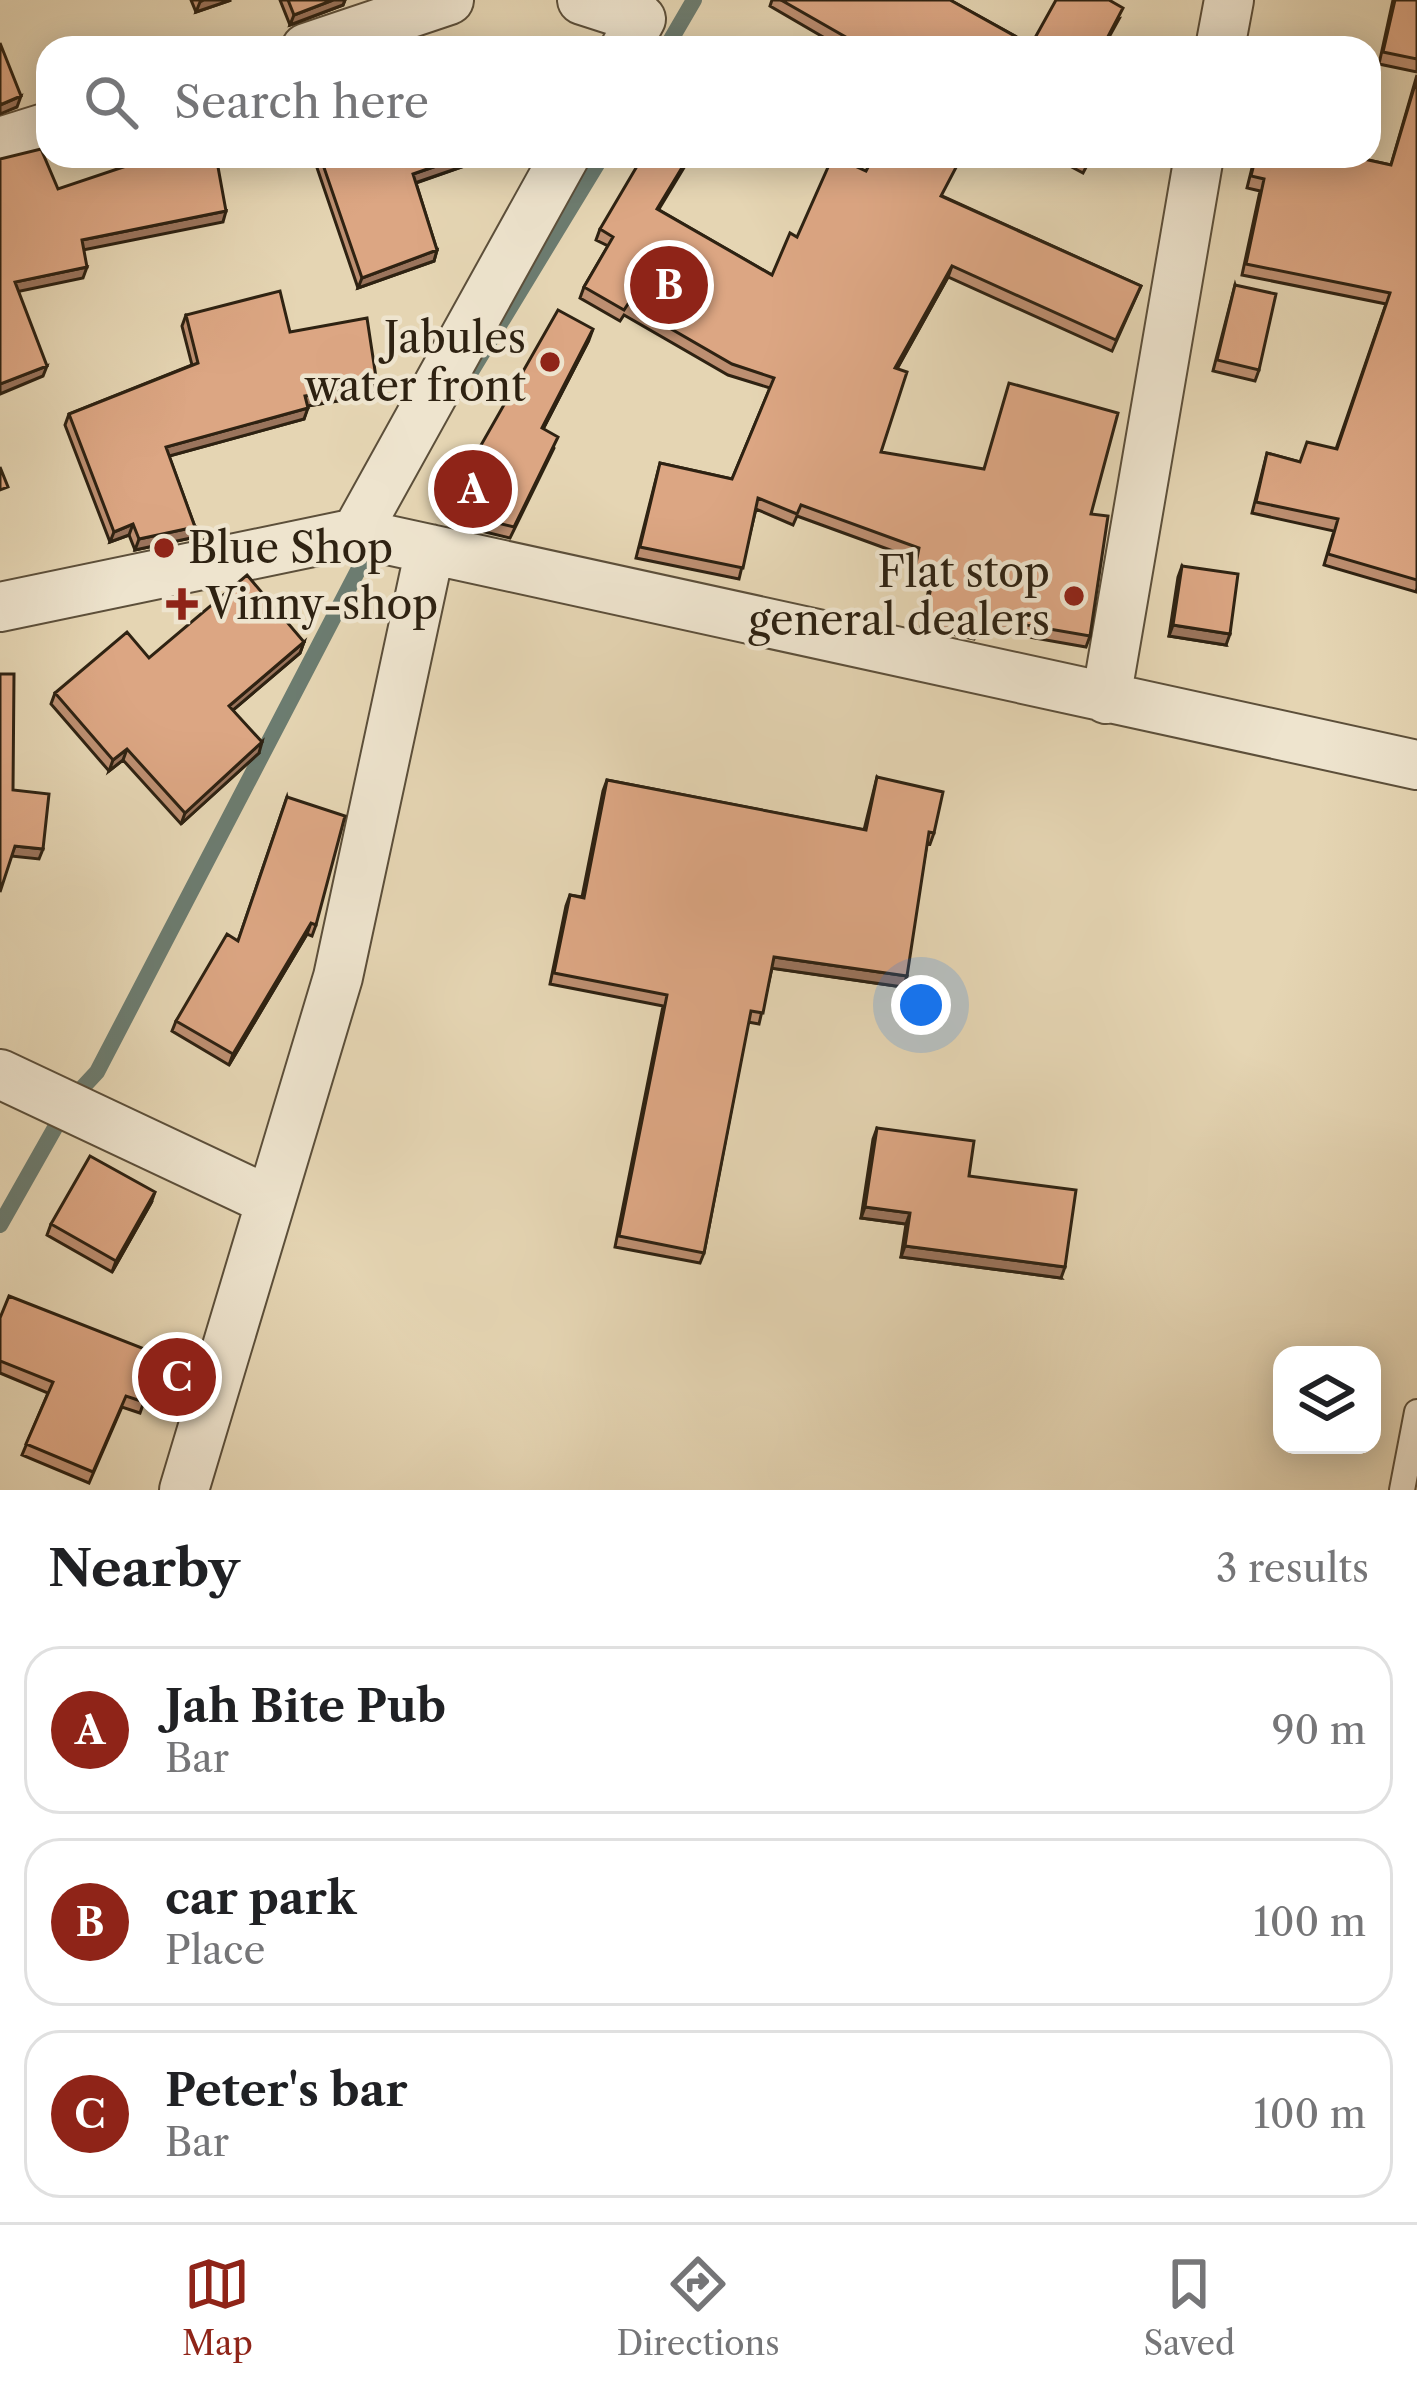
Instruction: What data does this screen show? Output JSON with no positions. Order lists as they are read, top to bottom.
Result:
{
  "places": {
    "other": ["Jabules water front", "Blue Shop", "Flat stop general dealers"],
    "health": ["Vinny-shop"]
  },
  "page": {
    "search": "Search here",
    "pins": ["B", "A", "C"],
    "heading": ["Nearby", "3 results"],
    "list": [
      {
        "mark": "A",
        "name": "Jah Bite Pub",
        "note": "Bar",
        "value": "90 m"
      },
      {
        "mark": "B",
        "name": "car park",
        "note": "Place",
        "value": "100 m"
      },
      {
        "mark": "C",
        "name": "Peter's bar",
        "note": "Bar",
        "value": "100 m"
      }
    ],
    "nav": ["Map", "Directions", "Saved"]
  }
}
